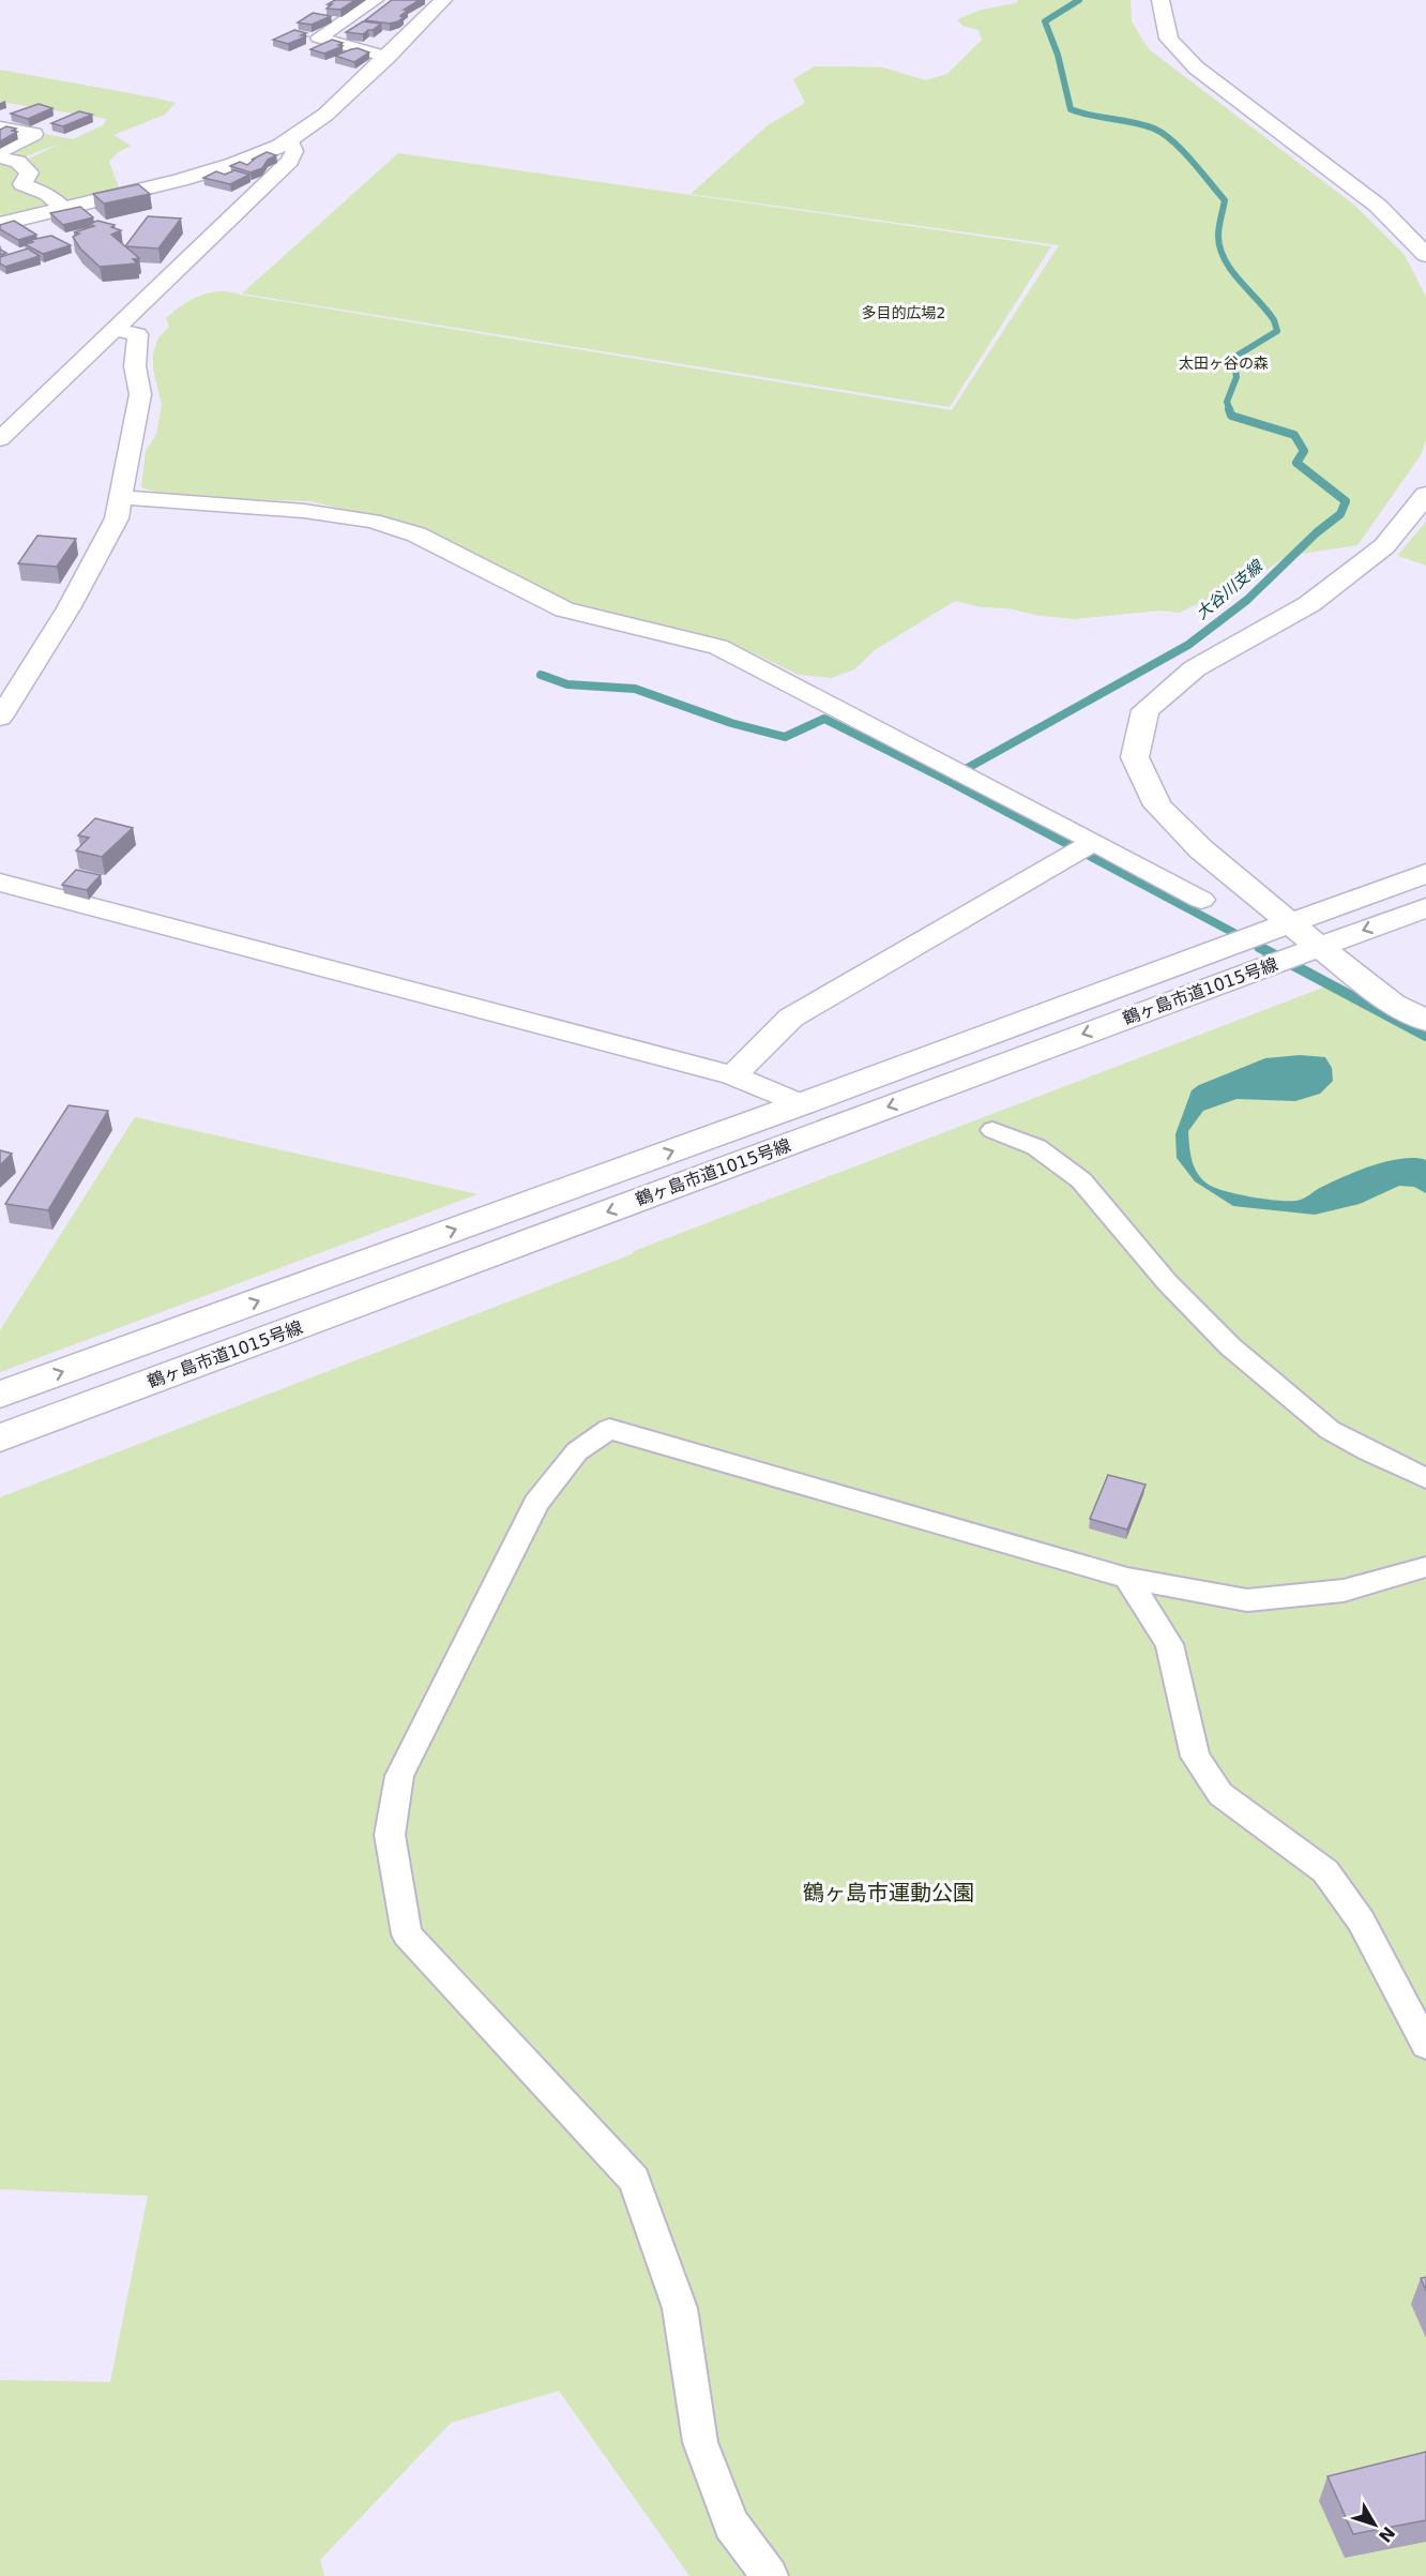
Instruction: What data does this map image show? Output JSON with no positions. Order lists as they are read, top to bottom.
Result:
{
  "streets": {
    "street": ["鶴ヶ島市道1015号線"]
  },
  "water": ["大谷川支線"],
  "parks": ["多目的広場2", "太田ヶ谷の森", "鶴ヶ島市運動公園"],
  "north": "bottom right"
}
